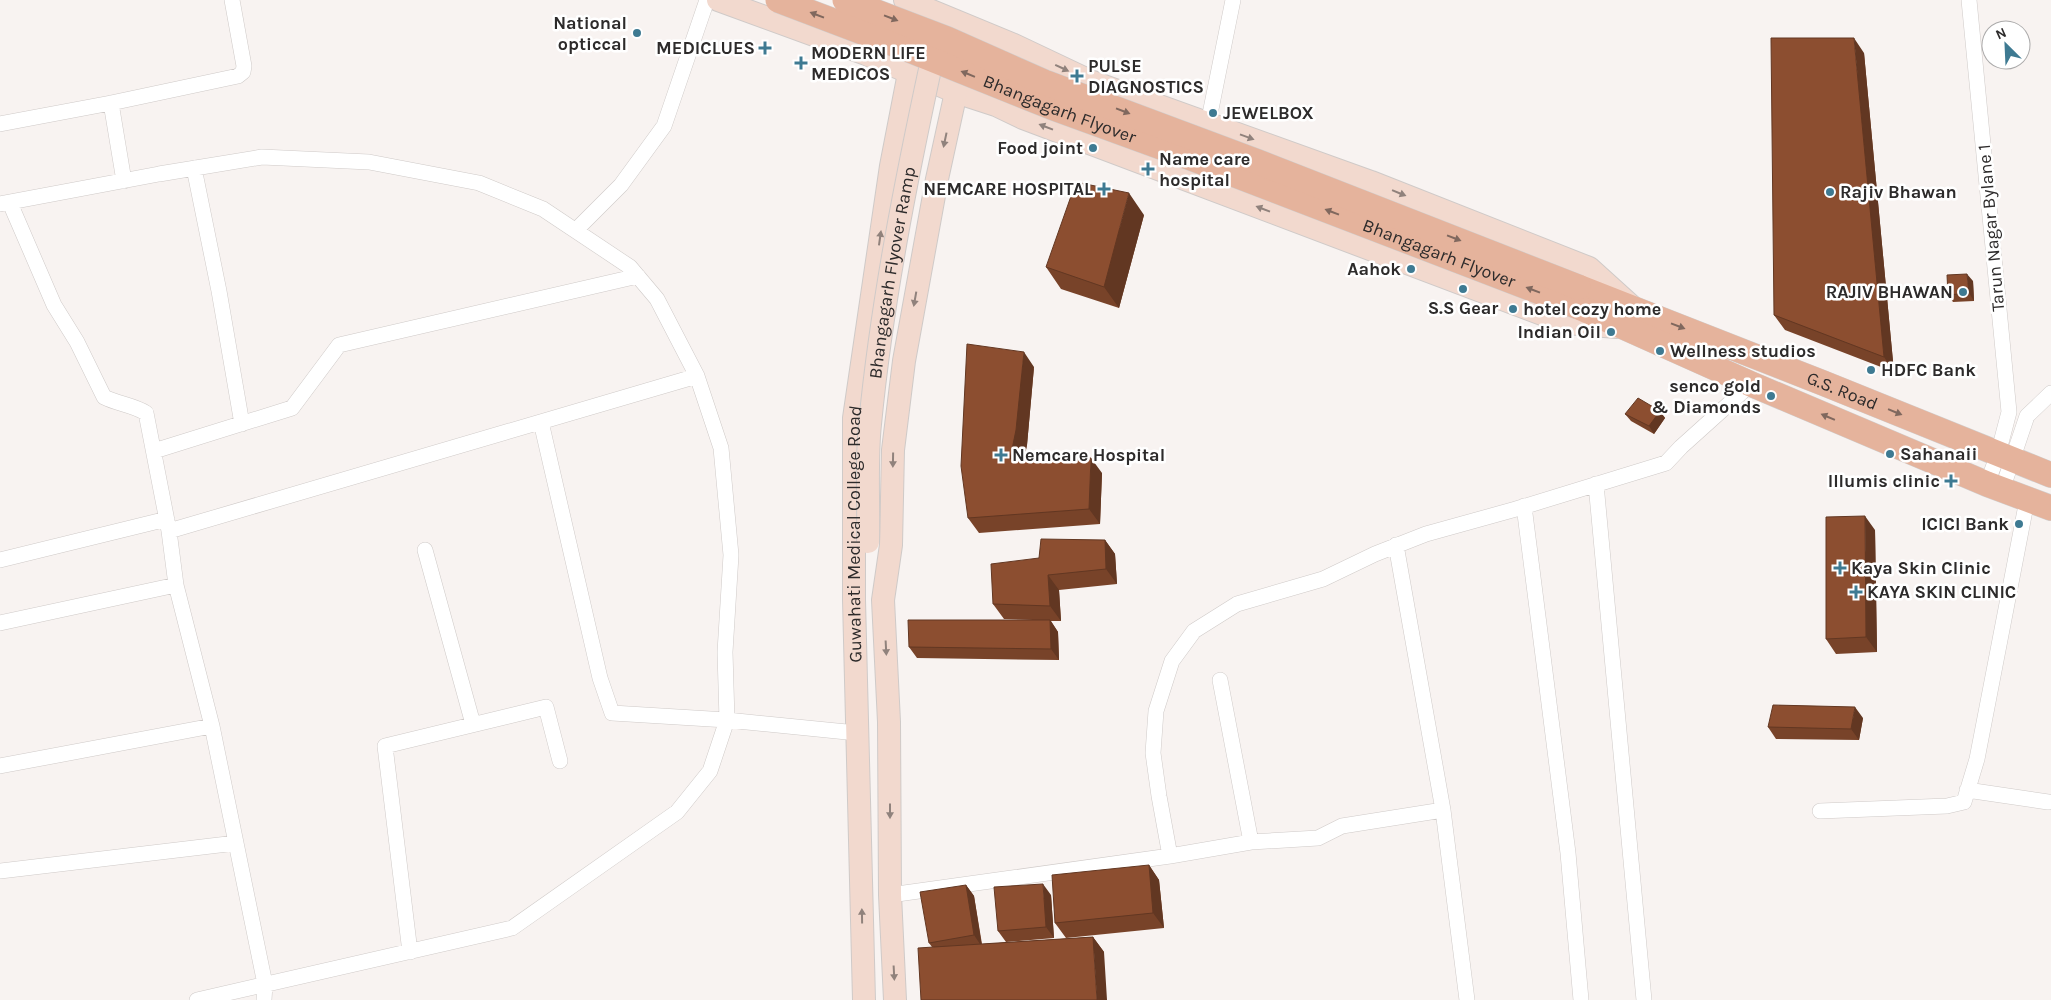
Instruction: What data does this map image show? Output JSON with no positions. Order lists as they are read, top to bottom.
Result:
{
  "streets": {
    "main road": [
      "Bhangagarh Flyover",
      "Bhangagarh Flyover Ramp",
      "G.S. Road",
      "Guwahati Medical College Road"
    ],
    "street": ["Tarun Nagar Bylane 1"]
  },
  "crossings": [
    ["Bhangagarh Flyover", "Bhangagarh Flyover Ramp"],
    ["Bhangagarh Flyover", "G.S. Road"],
    ["Tarun Nagar Bylane 1", "G.S. Road"]
  ],
  "places": {
    "other": [
      "National opticcal",
      "JEWELBOX",
      "Food joint",
      "Rajiv Bhawan",
      "Aahok",
      "S.S Gear",
      "RAJIV BHAWAN",
      "hotel cozy home",
      "Indian Oil",
      "Wellness studios",
      "HDFC Bank",
      "senco gold & Diamonds",
      "Sahanaii",
      "ICICI Bank"
    ],
    "health": [
      "MEDICLUES",
      "MODERN LIFE MEDICOS",
      "PULSE DIAGNOSTICS",
      "Name care hospital",
      "NEMCARE HOSPITAL",
      "Nemcare Hospital",
      "Illumis clinic",
      "Kaya Skin Clinic",
      "KAYA SKIN CLINIC"
    ]
  },
  "north": "top left"
}
